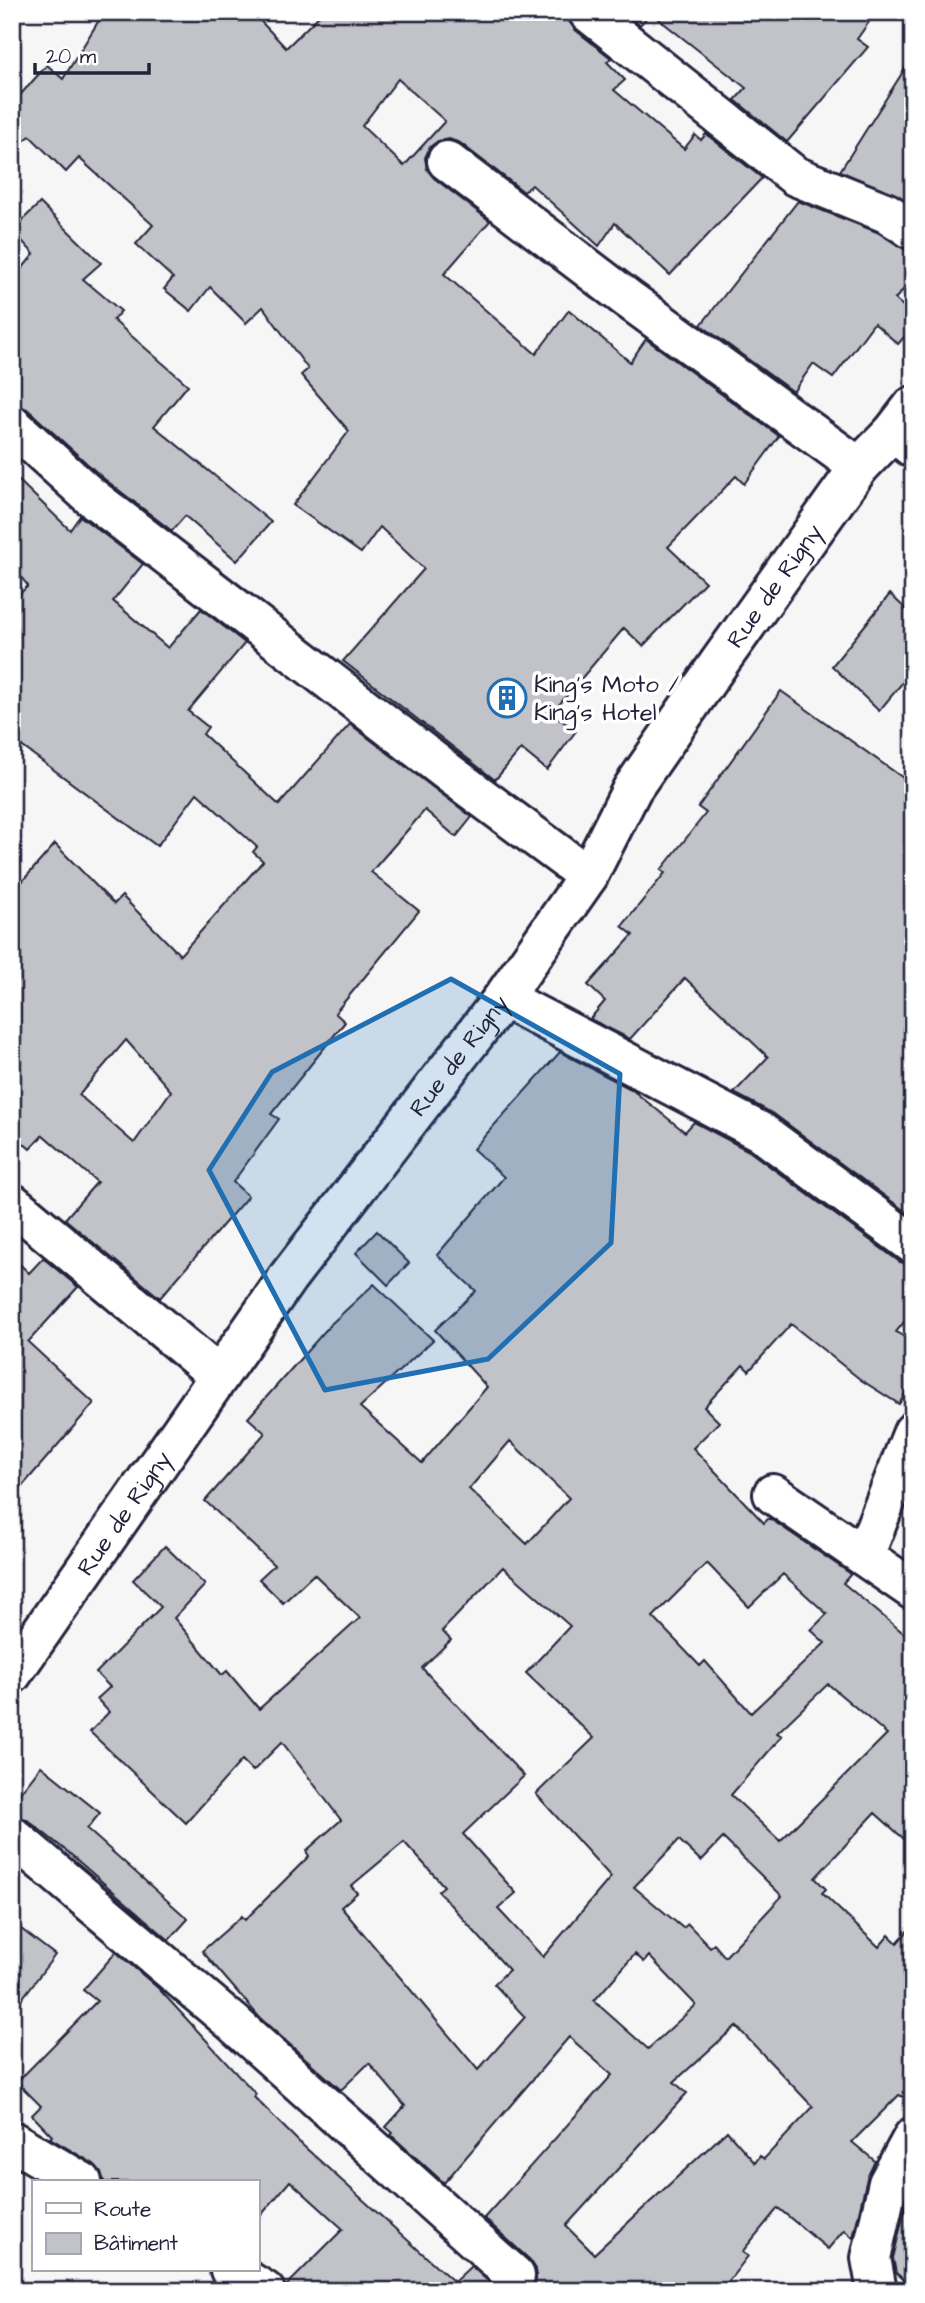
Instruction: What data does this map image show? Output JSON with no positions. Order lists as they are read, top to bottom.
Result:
{
  "streets": {
    "street": ["Rue de Rigny"]
  },
  "places": {
    "building": ["King's Moto / King's Hotel"]
  },
  "legend": ["Route", "Bâtiment"],
  "scale_bar": "20 m"
}
